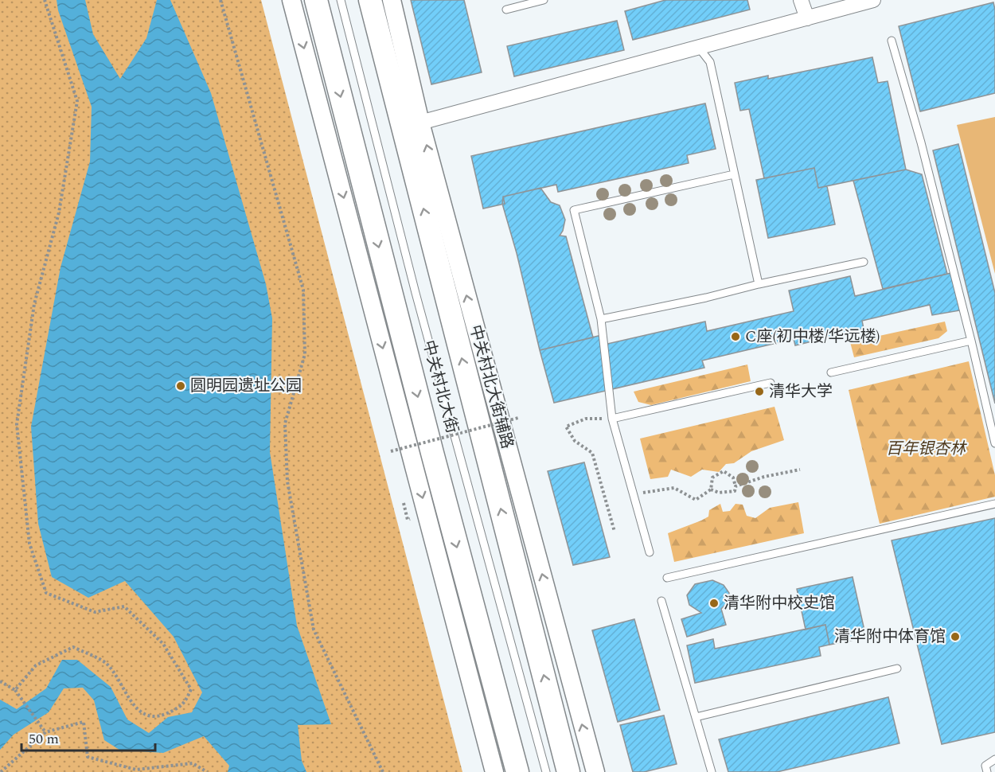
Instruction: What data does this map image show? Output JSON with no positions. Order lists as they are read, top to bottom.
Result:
{
  "streets": {
    "main road": ["中关村北大街"],
    "street": ["中关村北大街辅路"]
  },
  "parks": ["百年银杏林"],
  "places": [
    "C座(初中楼/华远楼)",
    "圆明园遗址公园",
    "清华大学",
    "清华附中校史馆",
    "清华附中体育馆"
  ],
  "scale_bar": "50 m"
}
